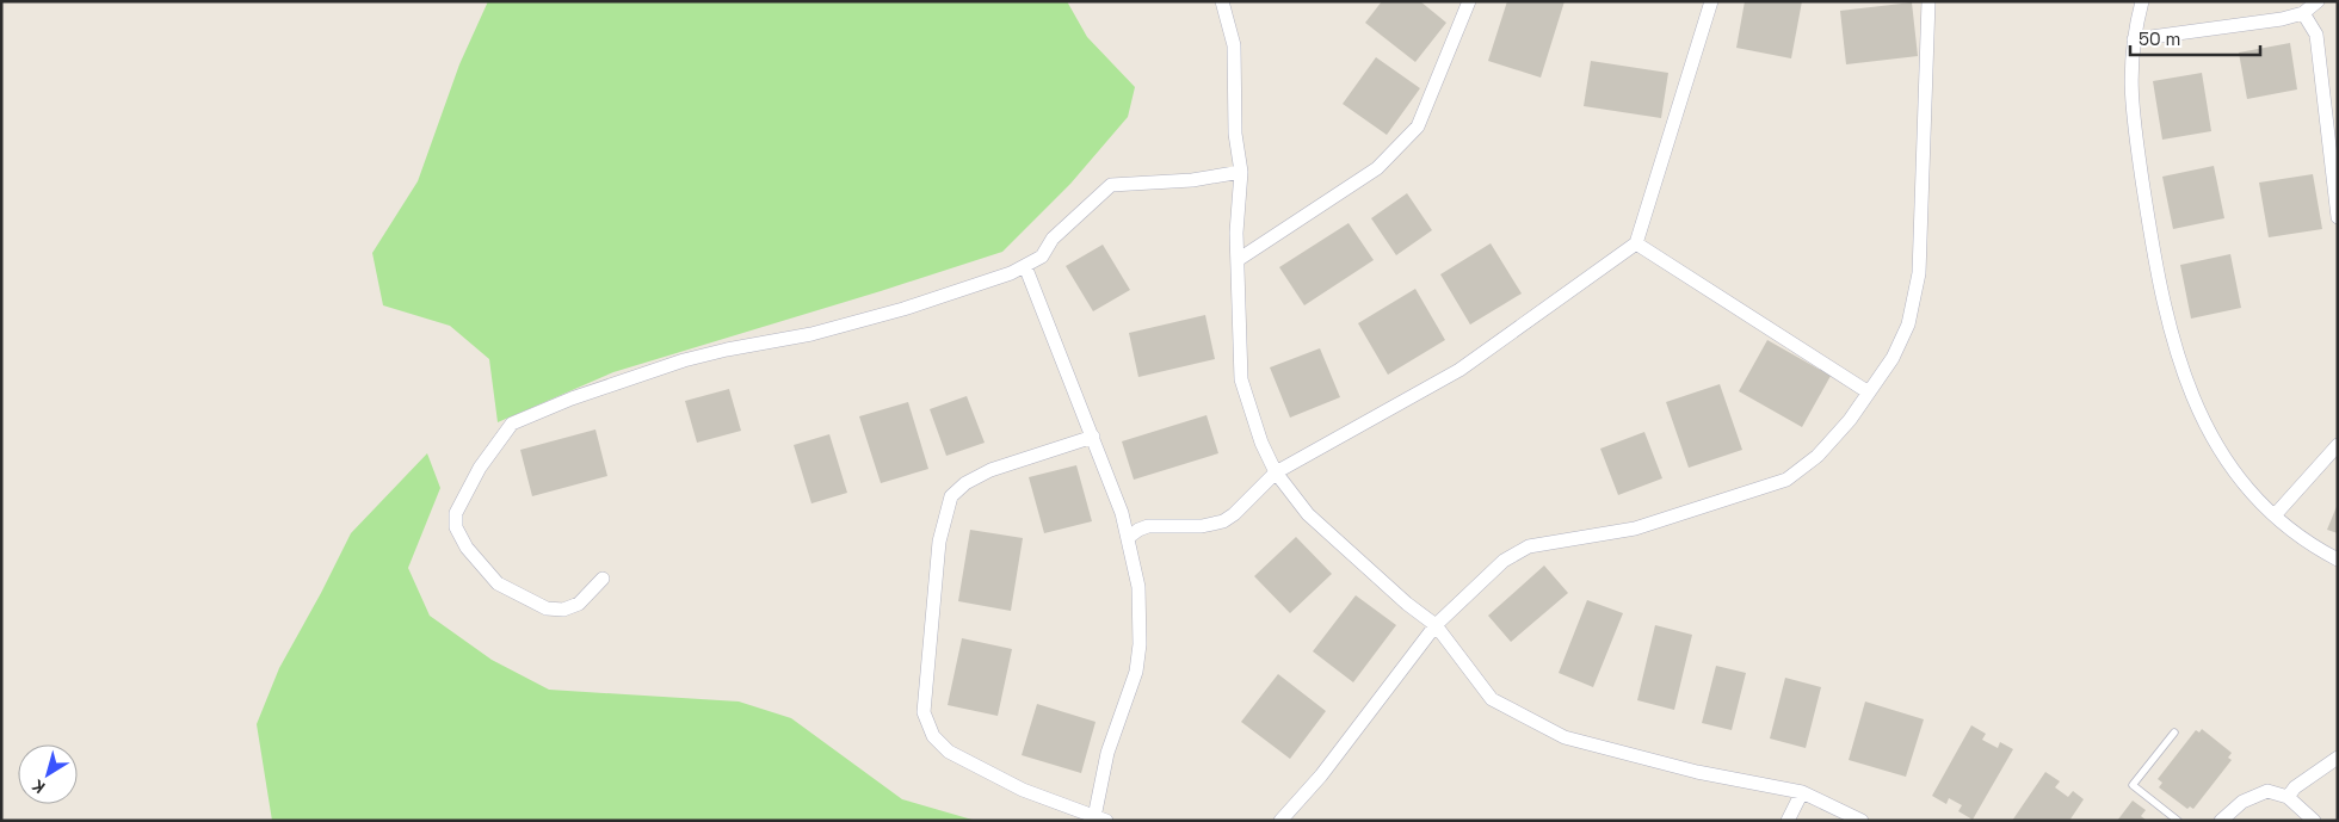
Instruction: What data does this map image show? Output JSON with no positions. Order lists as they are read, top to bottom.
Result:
{
  "scale_bar": "50 m",
  "north": "bottom left"
}
